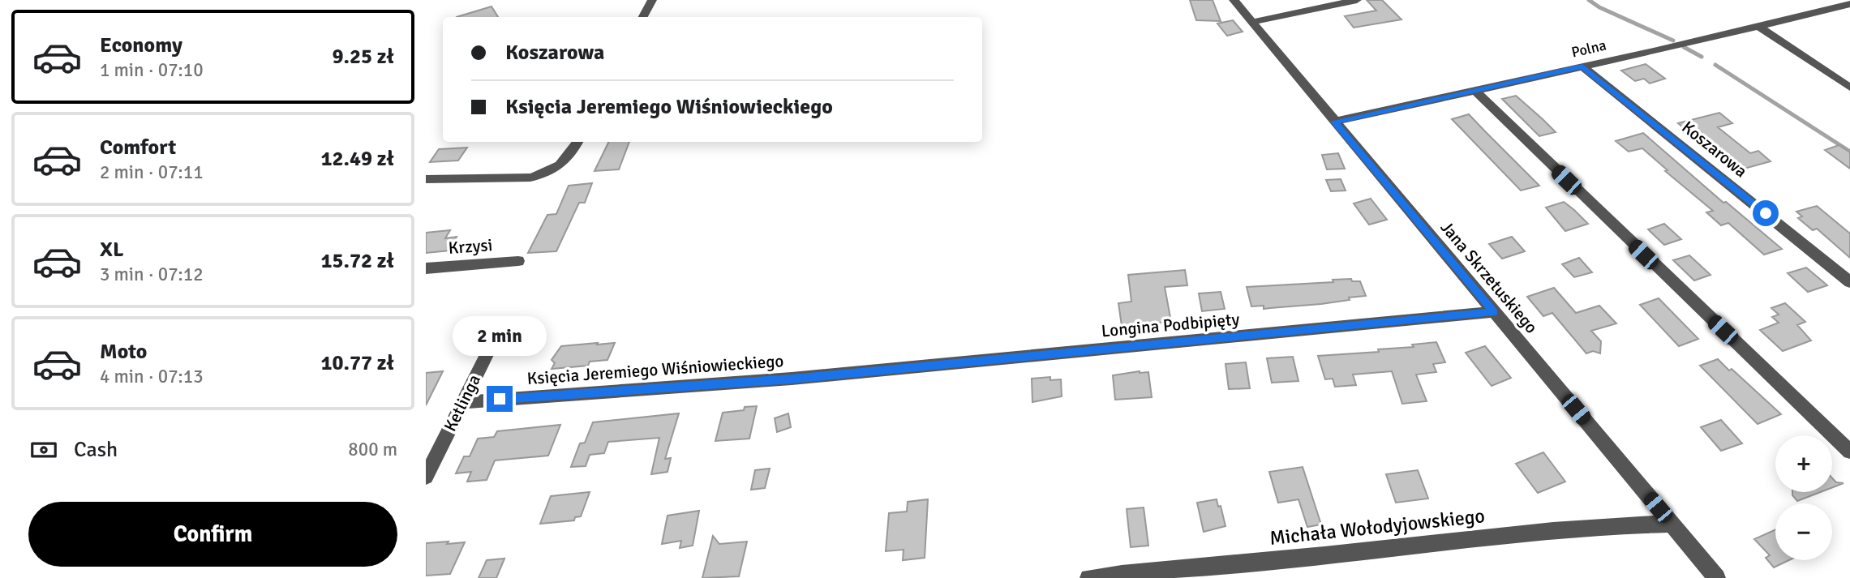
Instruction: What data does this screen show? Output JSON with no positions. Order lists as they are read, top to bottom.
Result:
{
  "streets": {
    "street": [
      "Polna",
      "Koszarowa",
      "Krzysi",
      "Jana Skrzetuskiego",
      "Longina Podbipięty",
      "Księcia Jeremiego Wiśniowieckiego",
      "Ketlinga",
      "Michała Wołodyjowskiego"
    ]
  },
  "crossings": [
    ["Polna", "Koszarowa"],
    ["Polna", "Jana Skrzetuskiego"],
    ["Jana Skrzetuskiego", "Longina Podbipięty"],
    ["Jana Skrzetuskiego", "Michała Wołodyjowskiego"],
    ["Longina Podbipięty", "Księcia Jeremiego Wiśniowieckiego"],
    ["Księcia Jeremiego Wiśniowieckiego", "Ketlinga"]
  ],
  "page": {
    "list": [
      {
        "name": "Economy",
        "note": "1 min · 07:10",
        "value": "9.25 zł"
      },
      {
        "name": "Comfort",
        "note": "2 min · 07:11",
        "value": "12.49 zł"
      },
      {
        "name": "XL",
        "note": "3 min · 07:12",
        "value": "15.72 zł"
      },
      {
        "name": "Moto",
        "note": "4 min · 07:13",
        "value": "10.77 zł"
      }
    ],
    "banner": ["Koszarowa", "Księcia Jeremiego Wiśniowieckiego"],
    "bubble": "2 min",
    "pay": ["Cash", "800 m"],
    "map_buttons": ["+", "−"],
    "buttons": "Confirm"
  }
}
